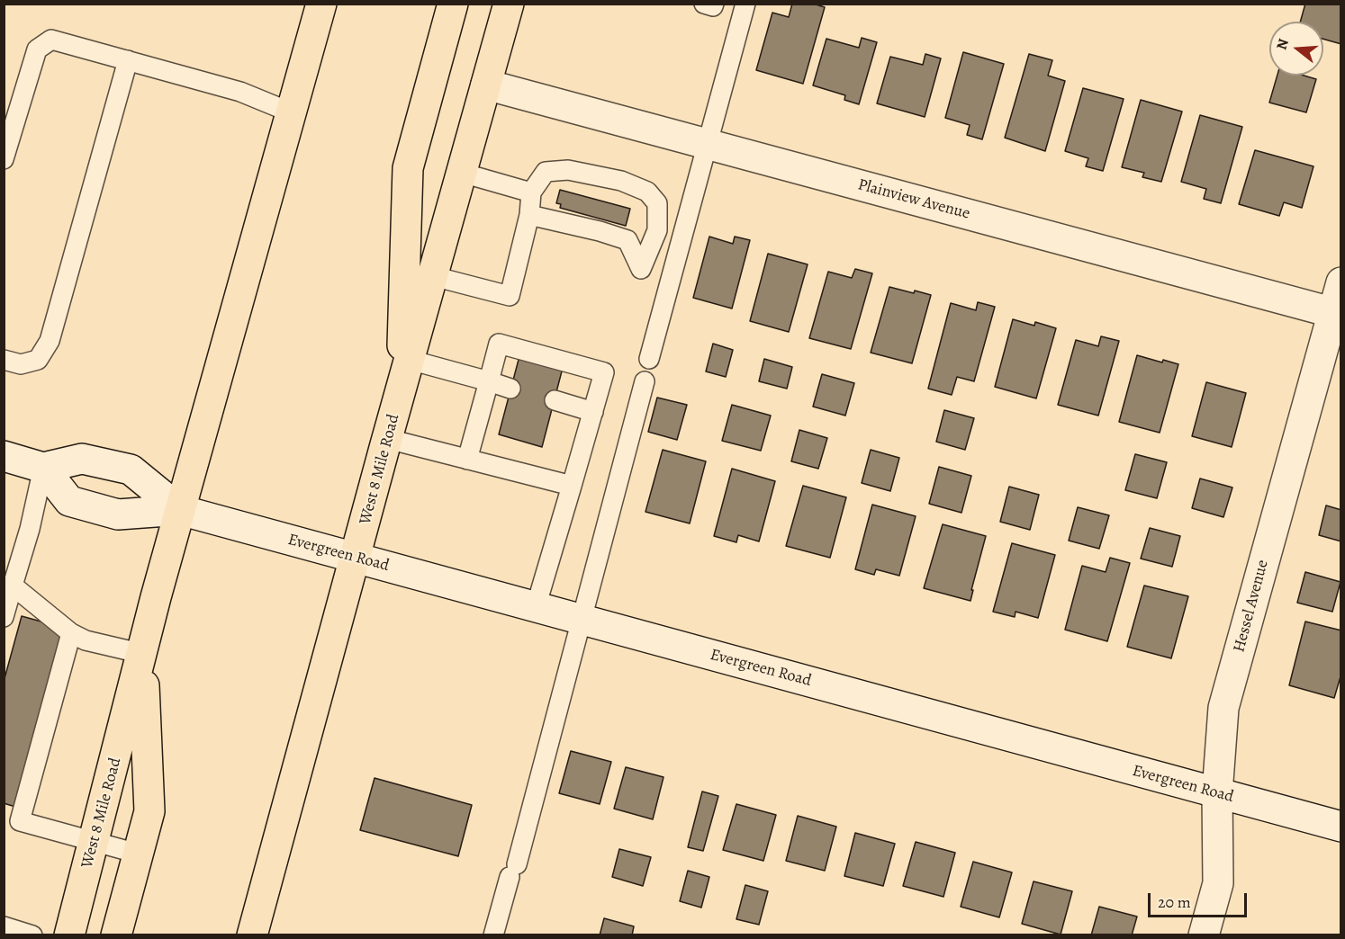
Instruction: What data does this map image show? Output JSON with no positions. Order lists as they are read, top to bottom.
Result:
{
  "streets": {
    "highway": ["West 8 Mile Road"],
    "street": ["Plainview Avenue", "Evergreen Road", "Hessel Avenue"]
  },
  "crossings": [
    ["Plainview Avenue", "West 8 Mile Road"],
    ["Plainview Avenue", "Hessel Avenue"],
    ["West 8 Mile Road", "Evergreen Road"],
    ["Evergreen Road", "Hessel Avenue"]
  ],
  "scale_bar": "20 m",
  "north": "left"
}
